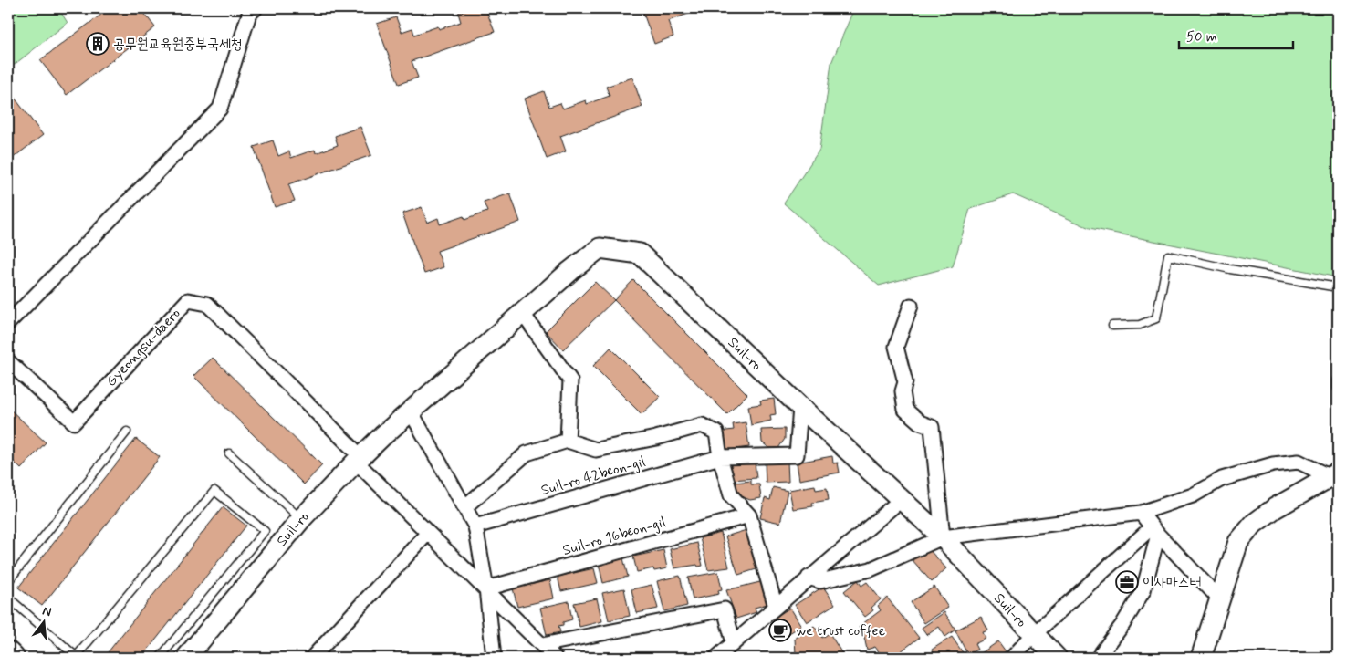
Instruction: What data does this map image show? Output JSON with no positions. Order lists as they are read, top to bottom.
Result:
{
  "streets": {
    "street": [
      "Gyeongsu-daero",
      "Suil-ro",
      "Suil-ro 42beon-gil",
      "Suil-ro 16beon-gil"
    ]
  },
  "crossings": [
    ["Gyeongsu-daero", "Suil-ro"],
    ["Suil-ro", "Suil-ro 42beon-gil"]
  ],
  "places": {
    "building": ["공무원교육원중부국세청"],
    "office": ["이사마스터"],
    "cafe": ["we trust coffee"]
  },
  "scale_bar": "50 m",
  "north": "top"
}
